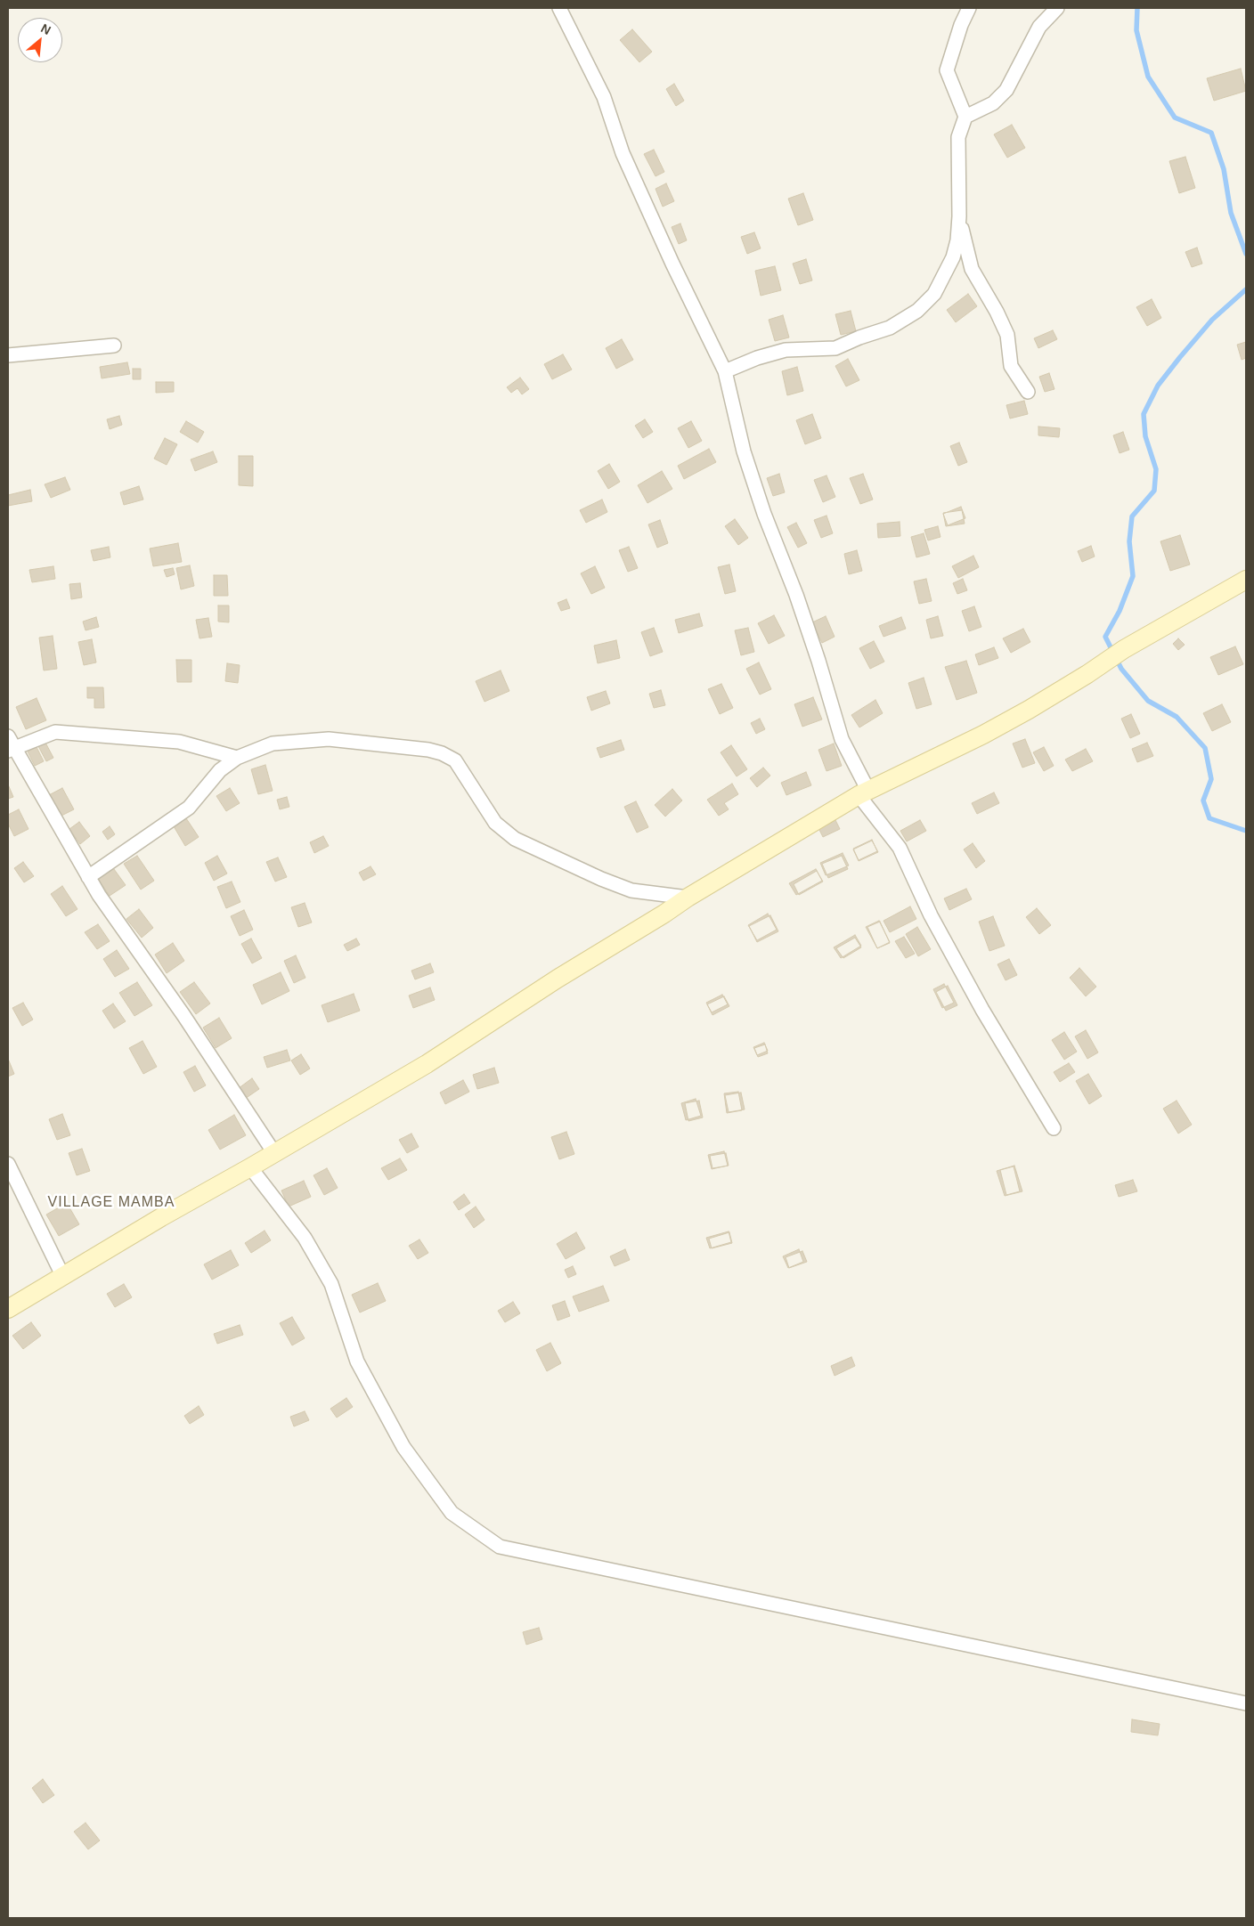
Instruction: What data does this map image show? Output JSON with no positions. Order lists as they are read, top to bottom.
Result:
{
  "districts": ["VILLAGE MAMBA"],
  "north": "top right"
}
